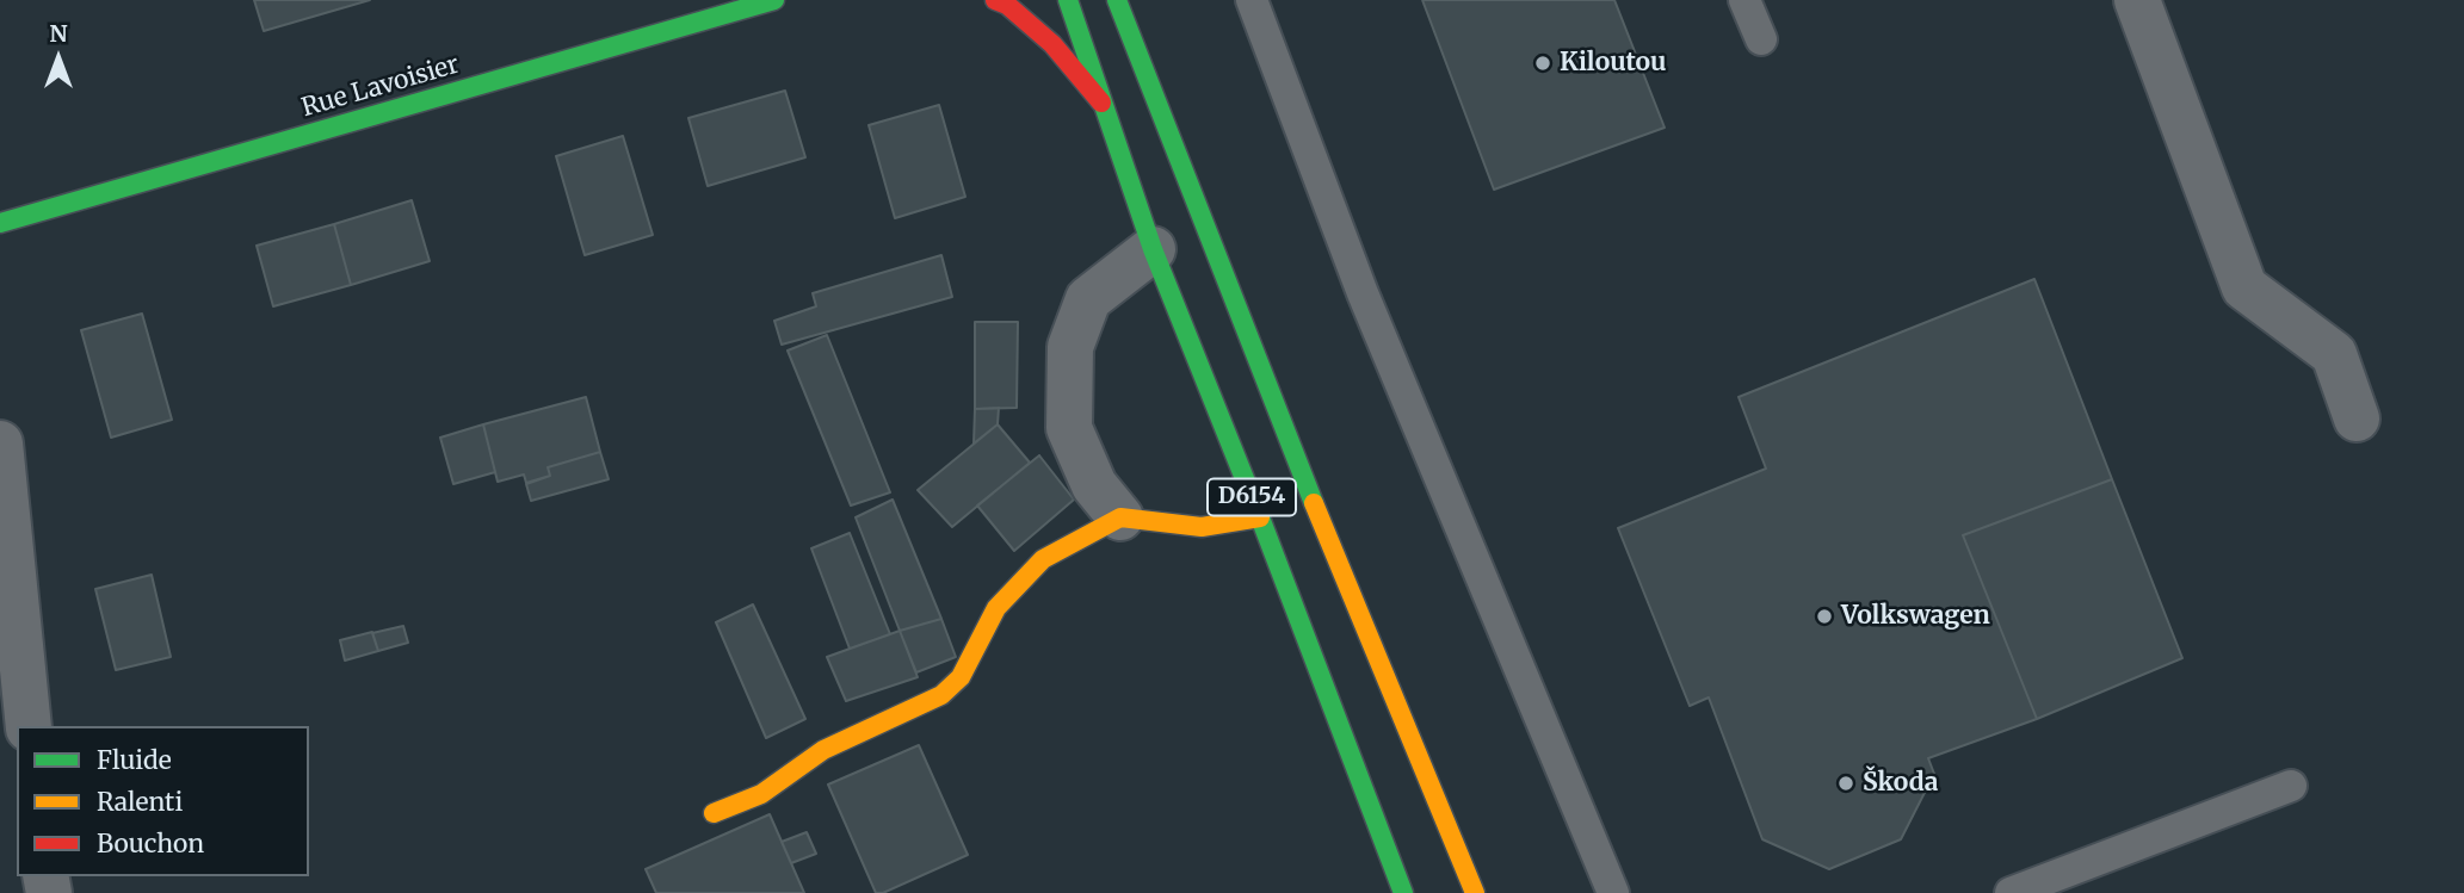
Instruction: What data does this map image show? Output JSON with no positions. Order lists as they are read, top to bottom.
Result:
{
  "streets": {
    "main road": ["Rue Lavoisier", "D6154"]
  },
  "places": ["Kiloutou", "Volkswagen", "Škoda"],
  "legend": ["Fluide", "Ralenti", "Bouchon"],
  "north": "top"
}
